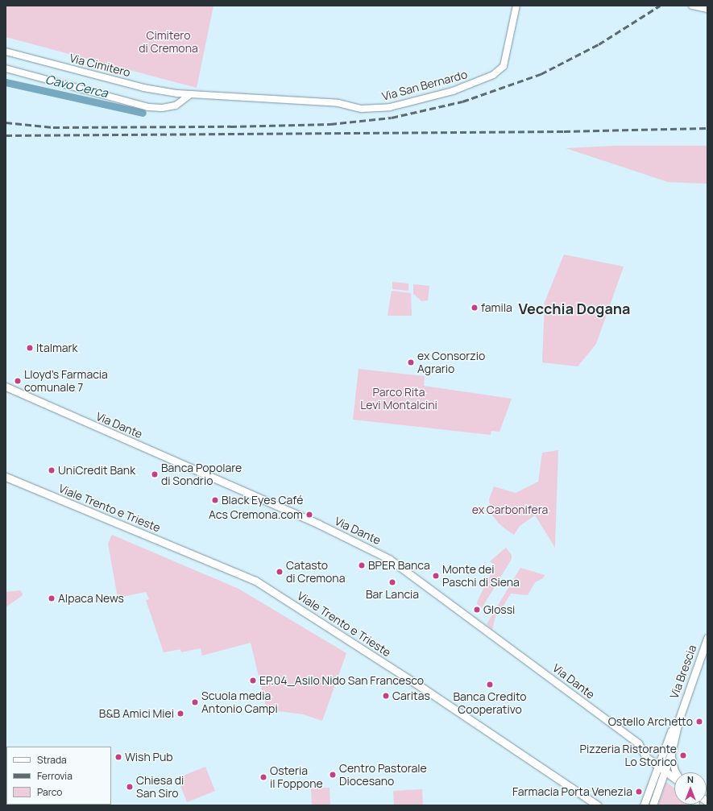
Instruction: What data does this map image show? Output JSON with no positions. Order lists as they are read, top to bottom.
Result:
{
  "streets": {
    "main road": ["Via Dante", "Viale Trento e Trieste", "Via Brescia"],
    "street": ["Via Cimitero", "Via San Bernardo"]
  },
  "crossings": [
    ["Via Cimitero", "Via San Bernardo"],
    ["Via Dante", "Via Brescia"]
  ],
  "districts": ["Vecchia Dogana"],
  "water": ["Cavo Cerca"],
  "parks": ["Cimitero di Cremona", "Parco Rita Levi Montalcini", "ex Carbonifera"],
  "places": [
    "famila",
    "Italmark",
    "ex Consorzio Agrario",
    "Lloyd's Farmacia comunale 7",
    "UniCredit Bank",
    "Banca Popolare di Sondrio",
    "Black Eyes Café",
    "Acs Cremona.com",
    "BPER Banca",
    "Catasto di Cremona",
    "Monte dei Paschi di Siena",
    "Bar Lancia",
    "Alpaca News",
    "Glossi",
    "EP.04_Asilo Nido San Francesco",
    "Banca Credito Cooperativo",
    "Caritas",
    "Scuola media Antonio Campi",
    "B&B Amici Miei",
    "Ostello Archetto",
    "Pizzeria Ristorante Lo Storico",
    "Wish Pub",
    "Centro Pastorale Diocesano",
    "Osteria il Foppone",
    "Chiesa di San Siro",
    "Farmacia Porta Venezia"
  ],
  "legend": ["Strada", "Ferrovia", "Parco"],
  "north": "top"
}
